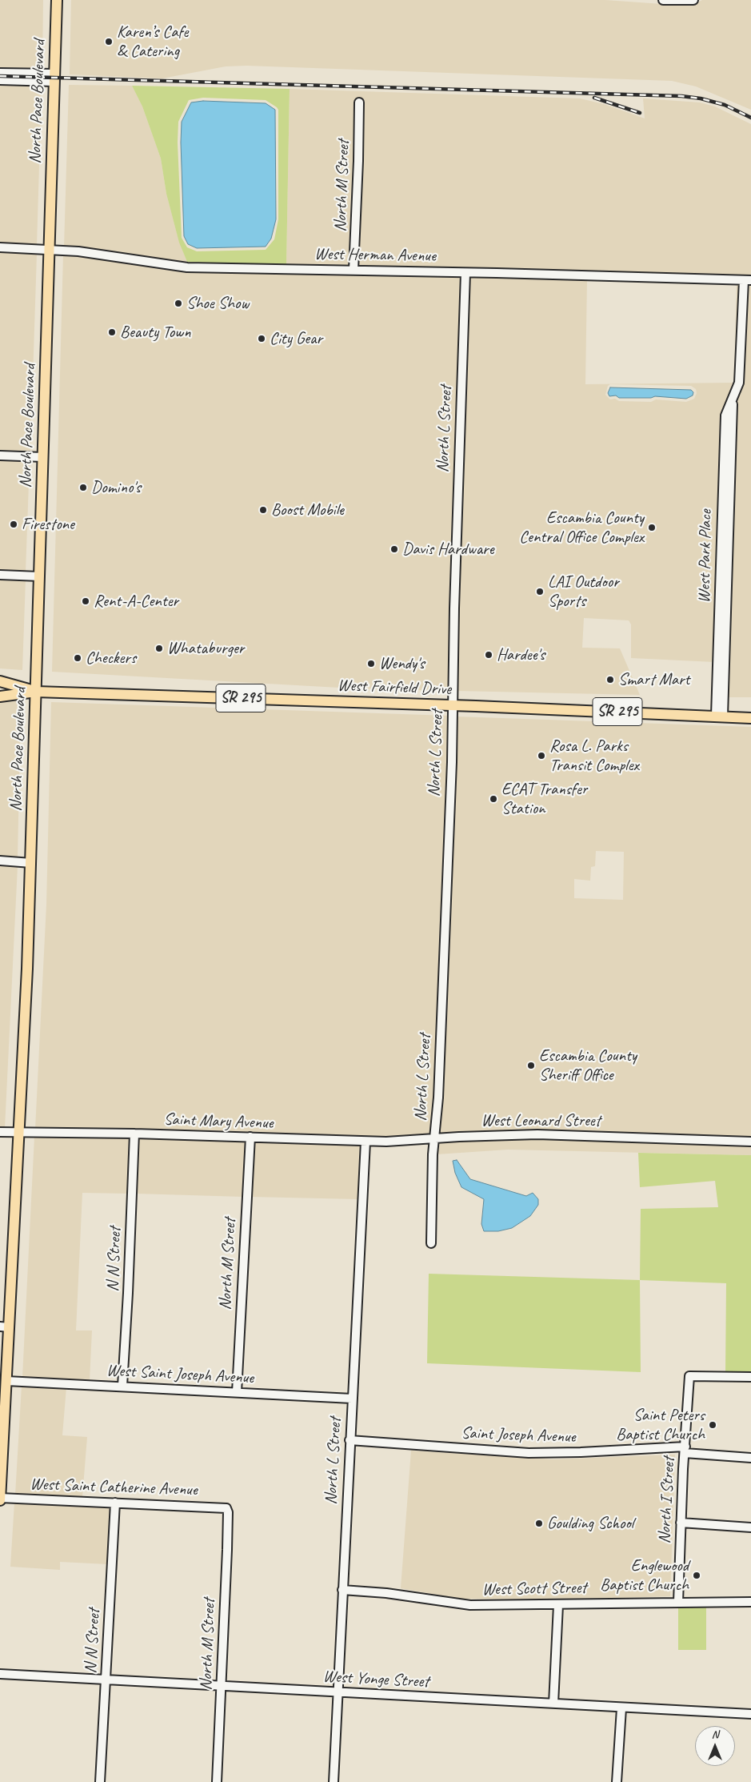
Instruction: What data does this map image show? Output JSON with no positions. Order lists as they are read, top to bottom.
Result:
{
  "streets": {
    "main road": ["North Pace Boulevard", "West Fairfield Drive", "SR 295"],
    "street": [
      "North M Street",
      "West Herman Avenue",
      "North L Street",
      "West Park Place",
      "West Leonard Street",
      "Saint Mary Avenue",
      "N N Street",
      "West Saint Joseph Avenue",
      "Saint Joseph Avenue",
      "West Saint Catherine Avenue",
      "North I Street",
      "West Scott Street",
      "West Yonge Street"
    ]
  },
  "crossings": [
    ["North Pace Boulevard", "West Herman Avenue"],
    ["North Pace Boulevard", "West Fairfield Drive"],
    ["North Pace Boulevard", "Saint Mary Avenue"],
    ["North Pace Boulevard", "West Saint Joseph Avenue"],
    ["North Pace Boulevard", "West Saint Catherine Avenue"],
    ["North M Street", "West Herman Avenue"],
    ["North M Street", "Saint Mary Avenue"],
    ["North M Street", "West Saint Joseph Avenue"],
    ["North M Street", "West Saint Catherine Avenue"],
    ["North M Street", "West Yonge Street"],
    ["West Herman Avenue", "North L Street"],
    ["West Herman Avenue", "West Park Place"],
    ["North L Street", "West Fairfield Drive"],
    ["North L Street", "West Leonard Street"],
    ["North L Street", "Saint Mary Avenue"],
    ["North L Street", "West Saint Joseph Avenue"],
    ["North L Street", "Saint Joseph Avenue"],
    ["North L Street", "West Scott Street"],
    ["North L Street", "West Yonge Street"],
    ["West Park Place", "West Fairfield Drive"],
    ["West Leonard Street", "Saint Mary Avenue"],
    ["Saint Mary Avenue", "N N Street"],
    ["N N Street", "West Saint Joseph Avenue"],
    ["N N Street", "West Saint Catherine Avenue"],
    ["N N Street", "West Yonge Street"],
    ["Saint Joseph Avenue", "North I Street"],
    ["North I Street", "West Scott Street"]
  ],
  "places": [
    "Karen’s Cafe & Catering",
    "Shoe Show",
    "Beauty Town",
    "City Gear",
    "Domino's",
    "Boost Mobile",
    "Firestone",
    "Escambia County Central Office Complex",
    "Davis Hardware",
    "LAI Outdoor Sports",
    "Rent-A-Center",
    "Whataburger",
    "Hardee's",
    "Checkers",
    "Wendy's",
    "Smart Mart",
    "Rosa L. Parks Transit Complex",
    "ECAT Transfer Station",
    "Escambia County Sheriff Office",
    "Saint Peters Baptist Church",
    "Goulding School",
    "Englewood Baptist Church"
  ],
  "north": "top"
}
